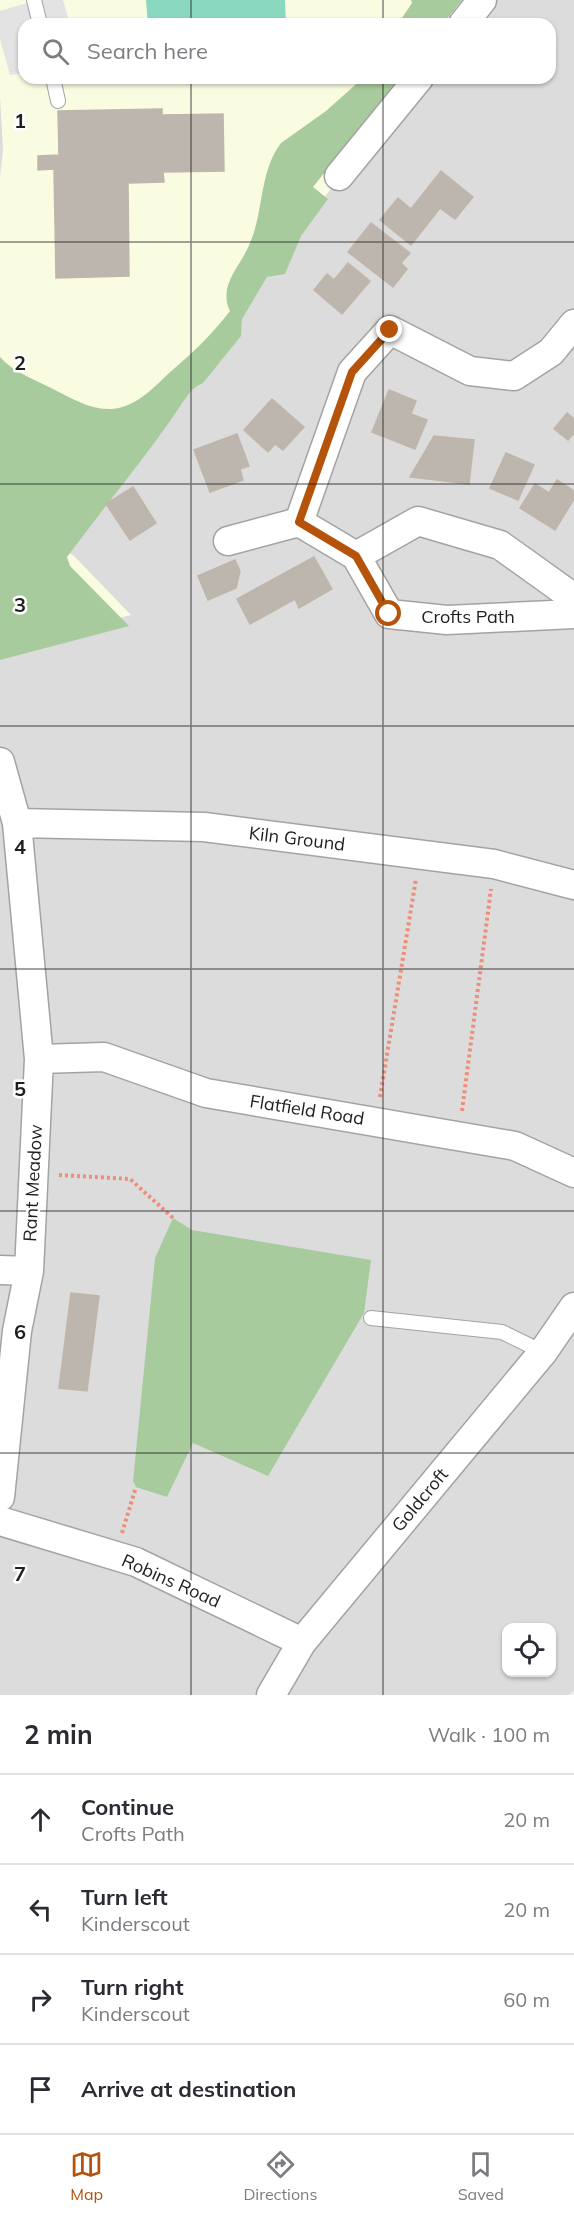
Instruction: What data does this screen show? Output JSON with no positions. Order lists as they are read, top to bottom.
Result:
{
  "streets": {
    "street": [
      "Crofts Path",
      "Kiln Ground",
      "Flatfield Road",
      "Rant Meadow",
      "Goldcroft",
      "Robins Road"
    ]
  },
  "crossings": [
    ["Kiln Ground", "Rant Meadow"],
    ["Flatfield Road", "Rant Meadow"],
    ["Goldcroft", "Robins Road"]
  ],
  "page": {
    "search": "Search here",
    "heading": ["2 min", "Walk · 100 m"],
    "list": [
      ["Continue", "Crofts Path", "20 m"],
      ["Turn left", "Kinderscout", "20 m"],
      ["Turn right", "Kinderscout", "60 m"],
      "Arrive at destination"
    ],
    "nav": ["Map", "Directions", "Saved"]
  },
  "grid": {
    "rows": [
      "1",
      "2",
      "3",
      "4",
      "5",
      "6",
      "7"
    ]
  }
}
